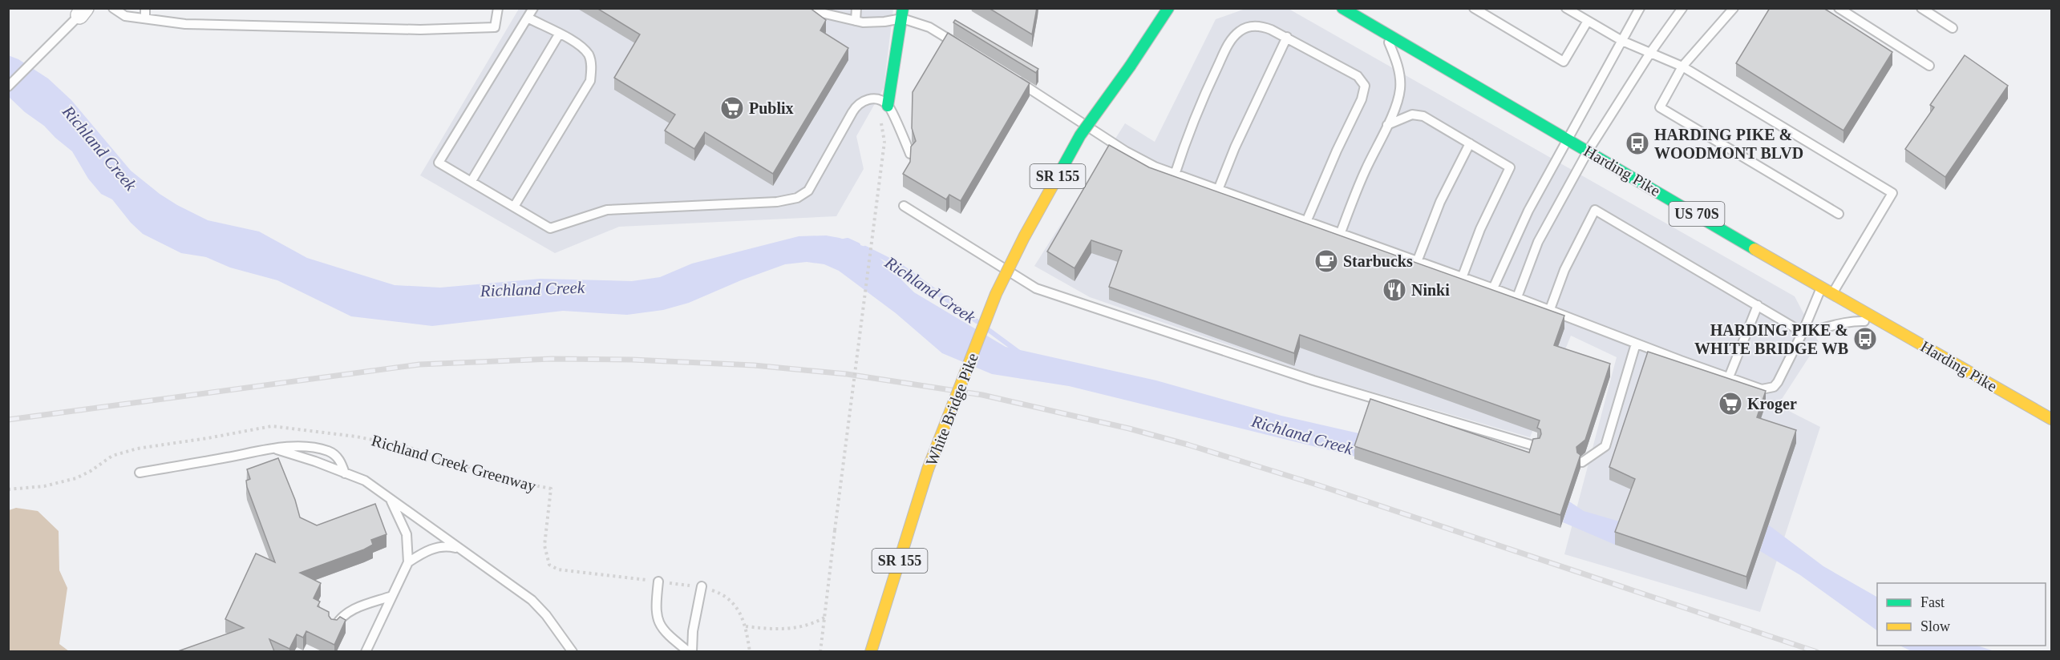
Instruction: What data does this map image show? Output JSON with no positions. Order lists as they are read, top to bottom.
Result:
{
  "streets": {
    "main road": [
      "Harding Pike",
      "SR 155",
      "US 70S",
      "White Bridge Pike"
    ],
    "path": ["Richland Creek Greenway"]
  },
  "water": ["Richland Creek"],
  "places": {
    "supermarket": ["Publix", "Kroger"],
    "bus stop": ["HARDING PIKE & WOODMONT BLVD", "HARDING PIKE & WHITE BRIDGE WB"],
    "cafe": ["Starbucks"],
    "restaurant": ["Ninki"]
  },
  "legend": ["Fast", "Slow"]
}
